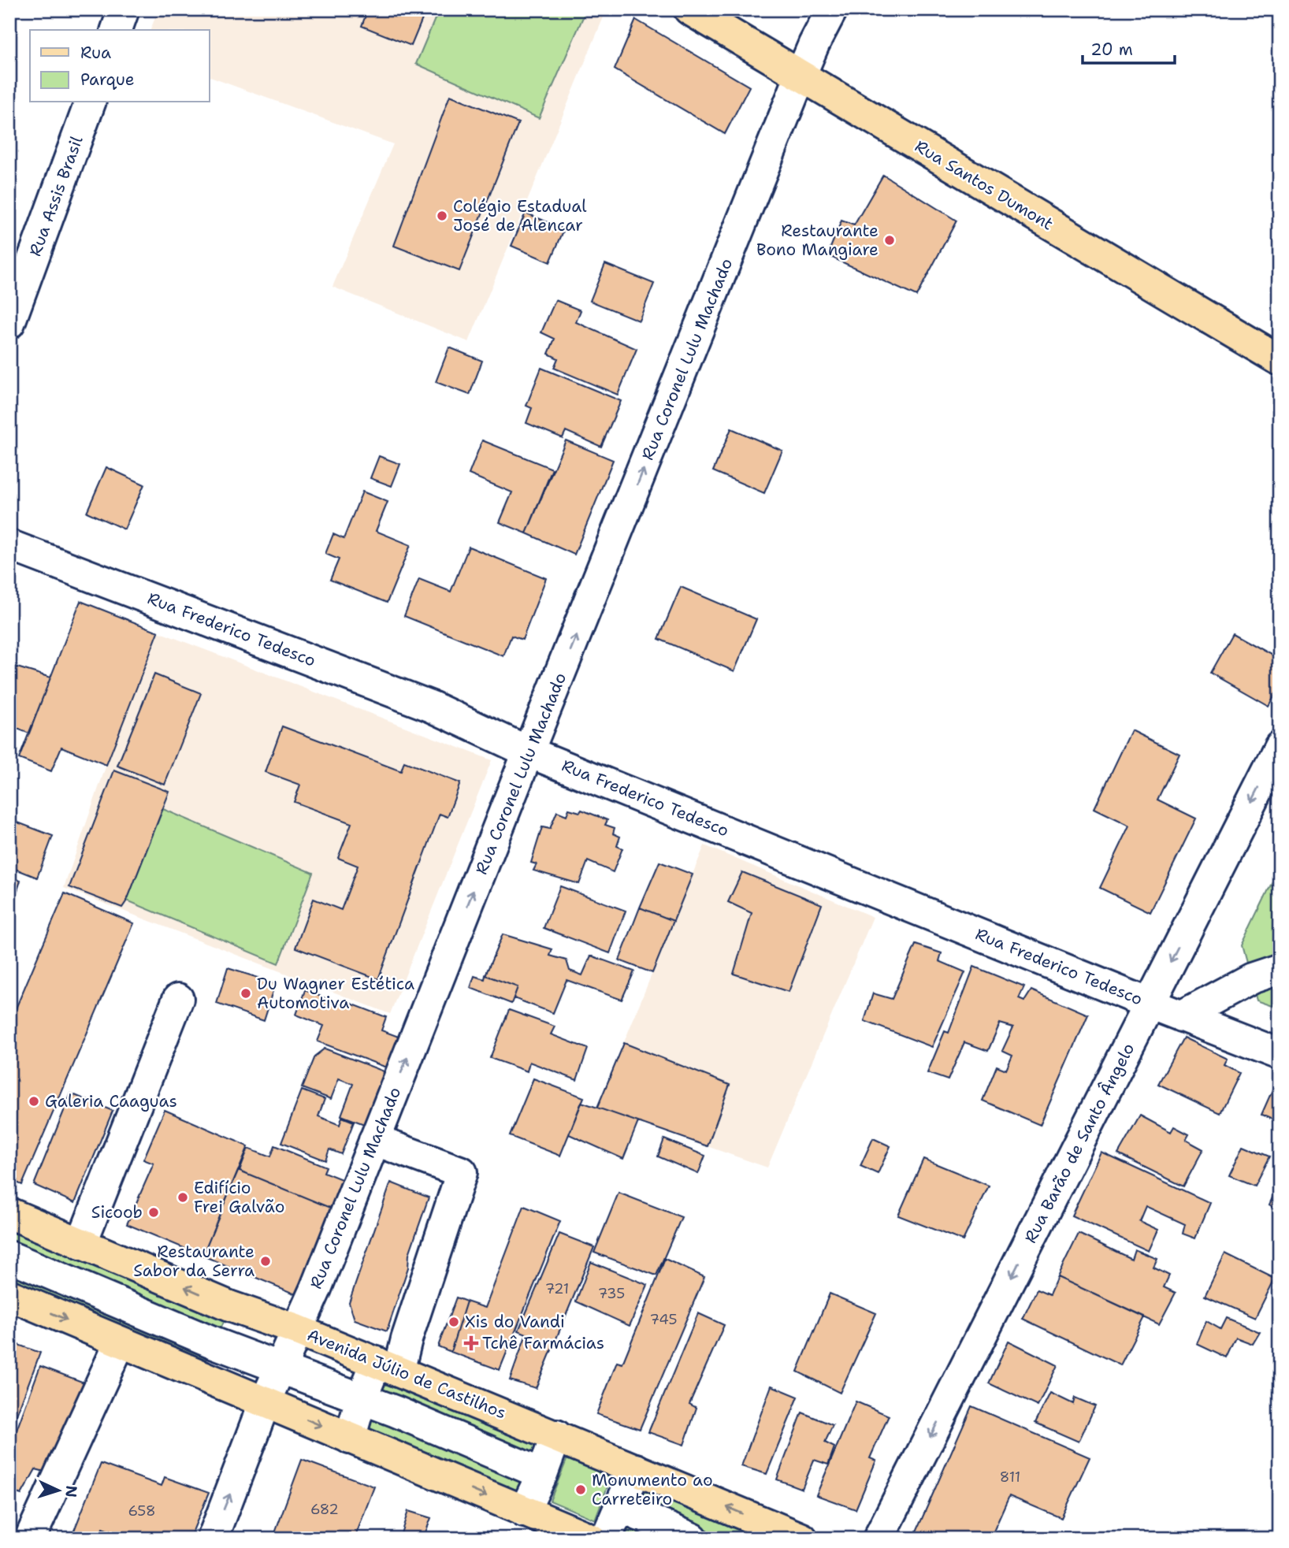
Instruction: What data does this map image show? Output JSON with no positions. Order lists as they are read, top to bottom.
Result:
{
  "streets": {
    "main road": ["Rua Santos Dumont", "Avenida Júlio de Castilhos"],
    "street": [
      "Rua Assis Brasil",
      "Rua Coronel Lulu Machado",
      "Rua Frederico Tedesco",
      "Rua Barão de Santo Ângelo"
    ]
  },
  "crossings": [
    ["Rua Santos Dumont", "Rua Coronel Lulu Machado"],
    ["Rua Coronel Lulu Machado", "Rua Frederico Tedesco"],
    ["Rua Coronel Lulu Machado", "Avenida Júlio de Castilhos"],
    ["Rua Frederico Tedesco", "Rua Barão de Santo Ângelo"]
  ],
  "one_way": ["Rua Coronel Lulu Machado", "Rua Barão de Santo Ângelo"],
  "places": {
    "other": [
      "Colégio Estadual José de Alencar",
      "Restaurante Bono Mangiare",
      "Du Wagner Estética Automotiva",
      "Galeria Caaguas",
      "Edifício Frei Galvão",
      "Sicoob",
      "Restaurante Sabor da Serra",
      "Xis do Vandi",
      "Monumento ao Carreteiro"
    ],
    "health": ["Tchê Farmácias"]
  },
  "house_numbers": [
    "721",
    "735",
    "745",
    "811",
    "682",
    "658"
  ],
  "legend": ["Rua", "Parque"],
  "scale_bar": "20 m",
  "north": "right"
}
